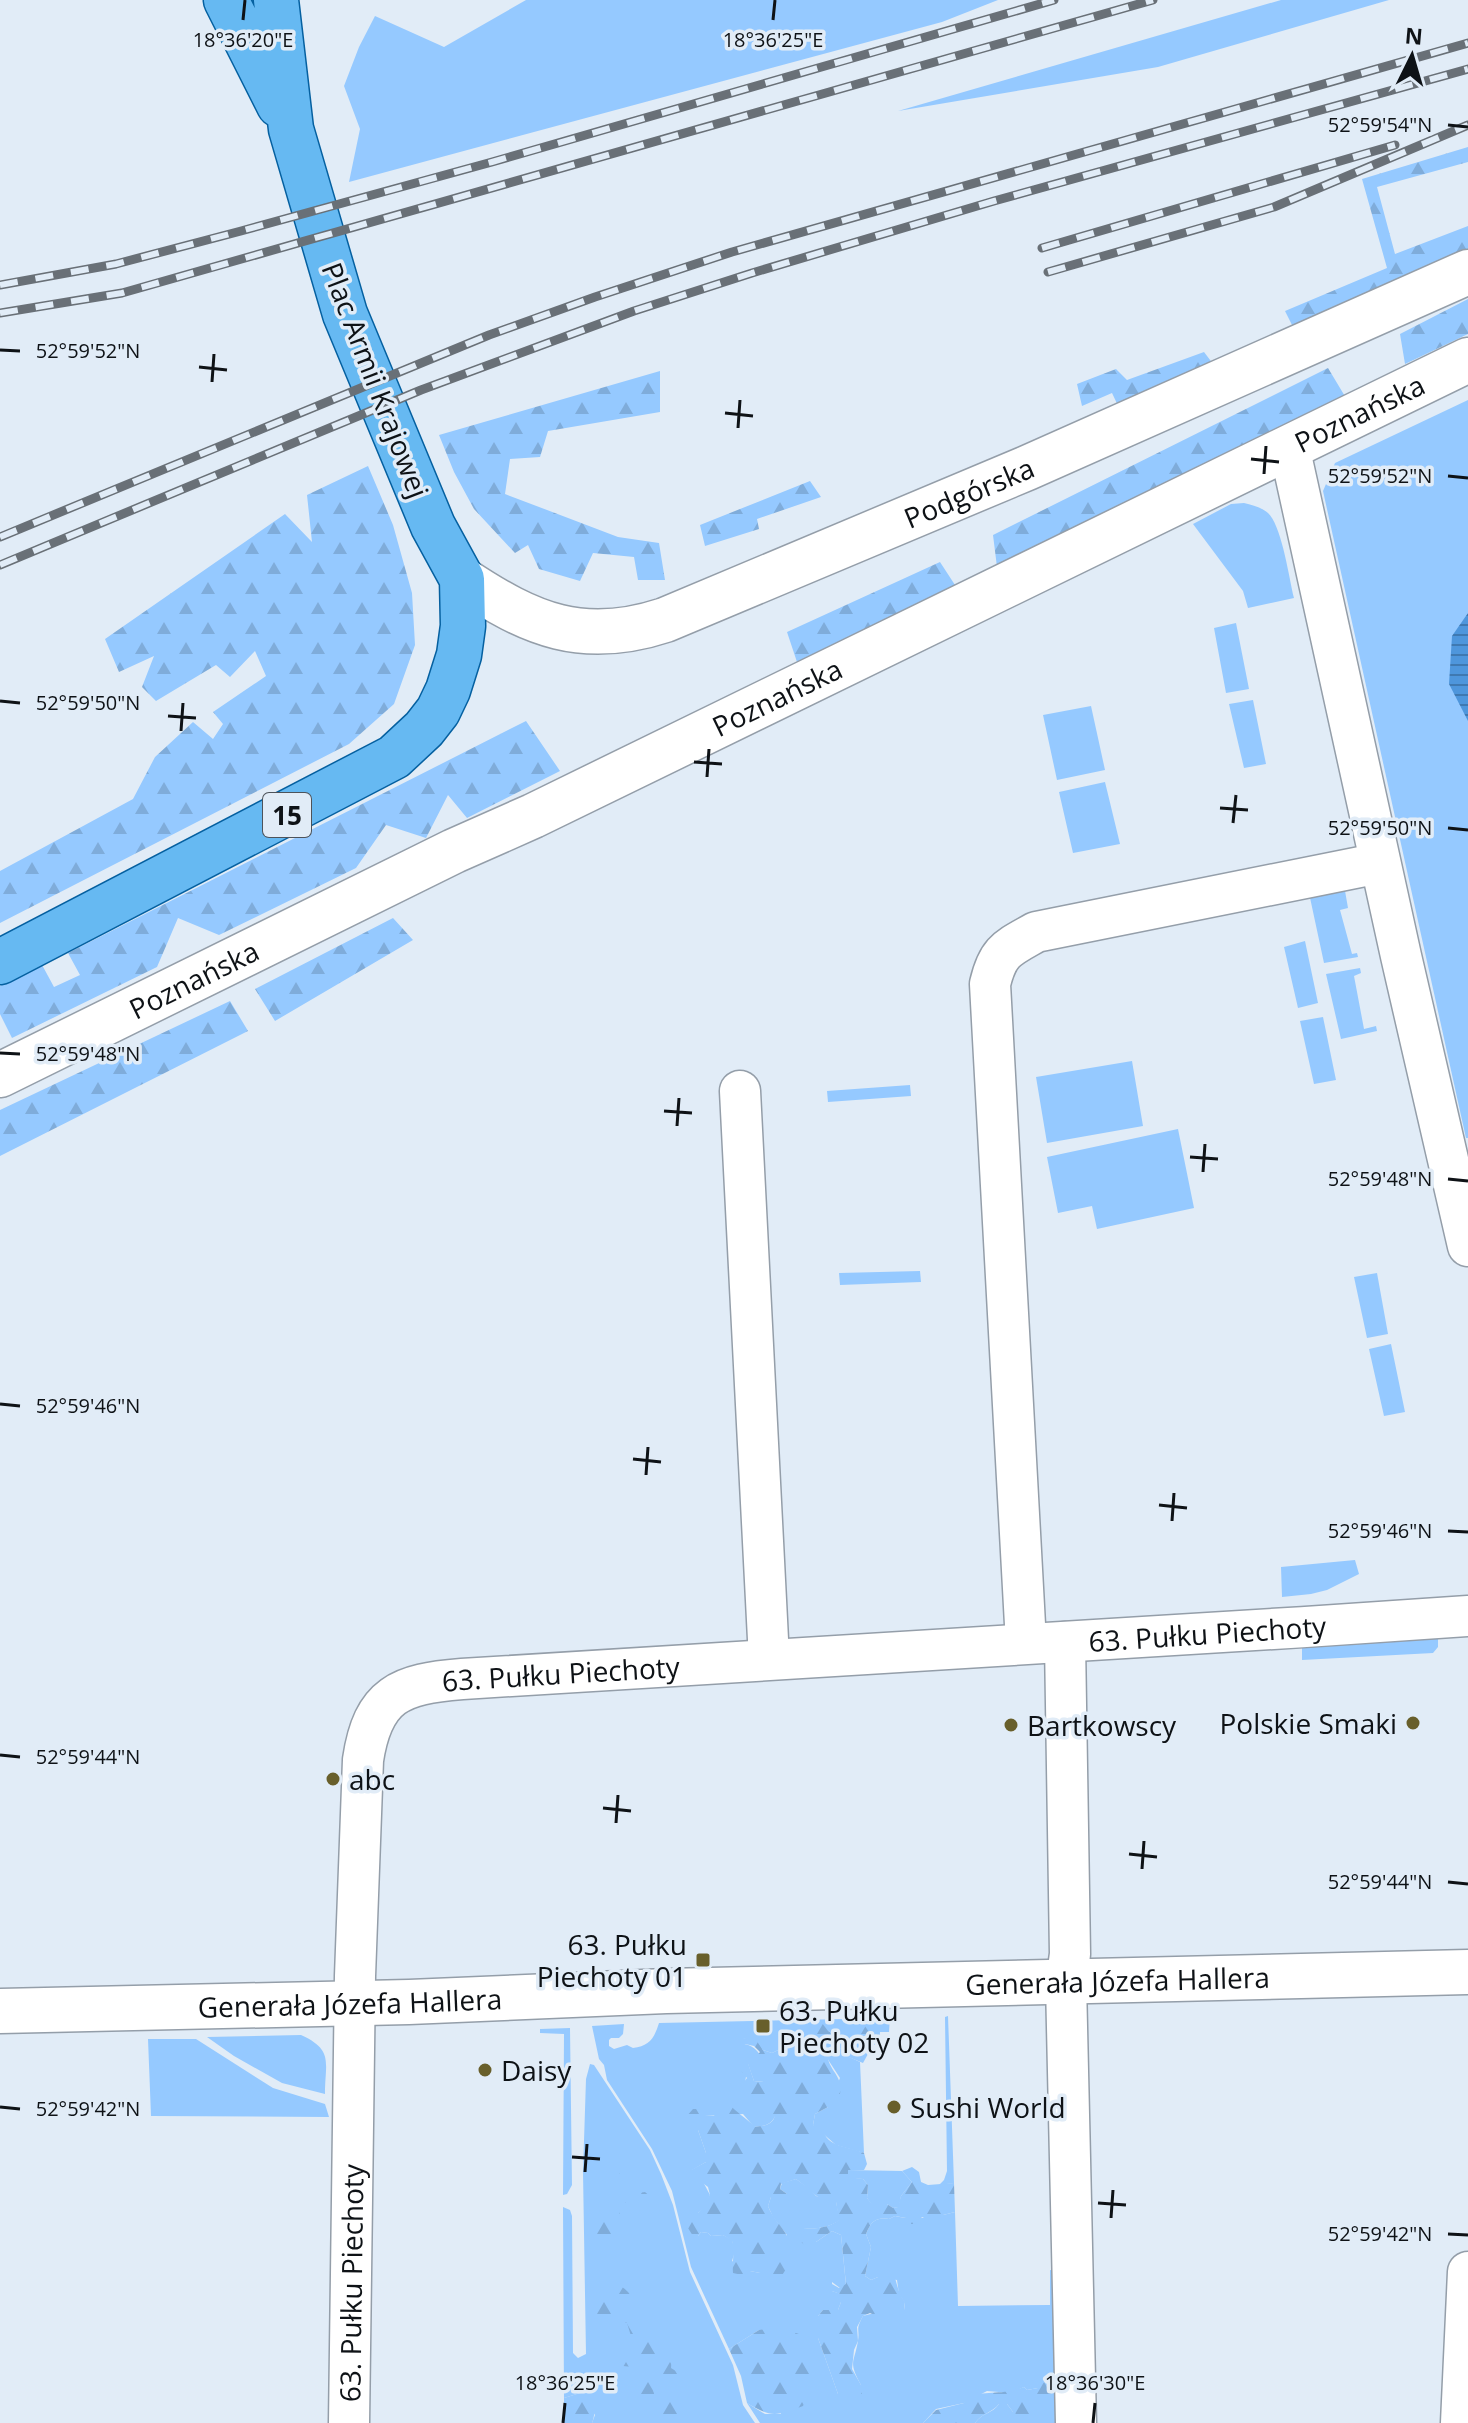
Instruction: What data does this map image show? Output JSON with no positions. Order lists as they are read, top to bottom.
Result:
{
  "streets": {
    "main road": ["Plac Armii Krajowej", "15"],
    "street": [
      "Poznańska",
      "Podgórska",
      "63. Pułku Piechoty",
      "Generała Józefa Hallera"
    ]
  },
  "crossings": [
    ["Plac Armii Krajowej", "Podgórska"],
    ["Plac Armii Krajowej", "15"],
    ["Podgórska", "15"],
    ["63. Pułku Piechoty", "Generała Józefa Hallera"]
  ],
  "places": {
    "other": [
      "Polskie Smaki",
      "Bartkowscy",
      "abc",
      "Daisy",
      "Sushi World"
    ],
    "transit": ["63. Pułku Piechoty 01", "63. Pułku Piechoty 02"]
  },
  "north": "top",
  "coordinates": [
    "18°36'20\"E",
    "18°36'25\"E",
    "52°59'54\"N",
    "52°59'52\"N",
    "52°59'50\"N",
    "52°59'48\"N",
    "52°59'46\"N",
    "52°59'44\"N",
    "52°59'42\"N",
    "18°36'30\"E"
  ]
}
